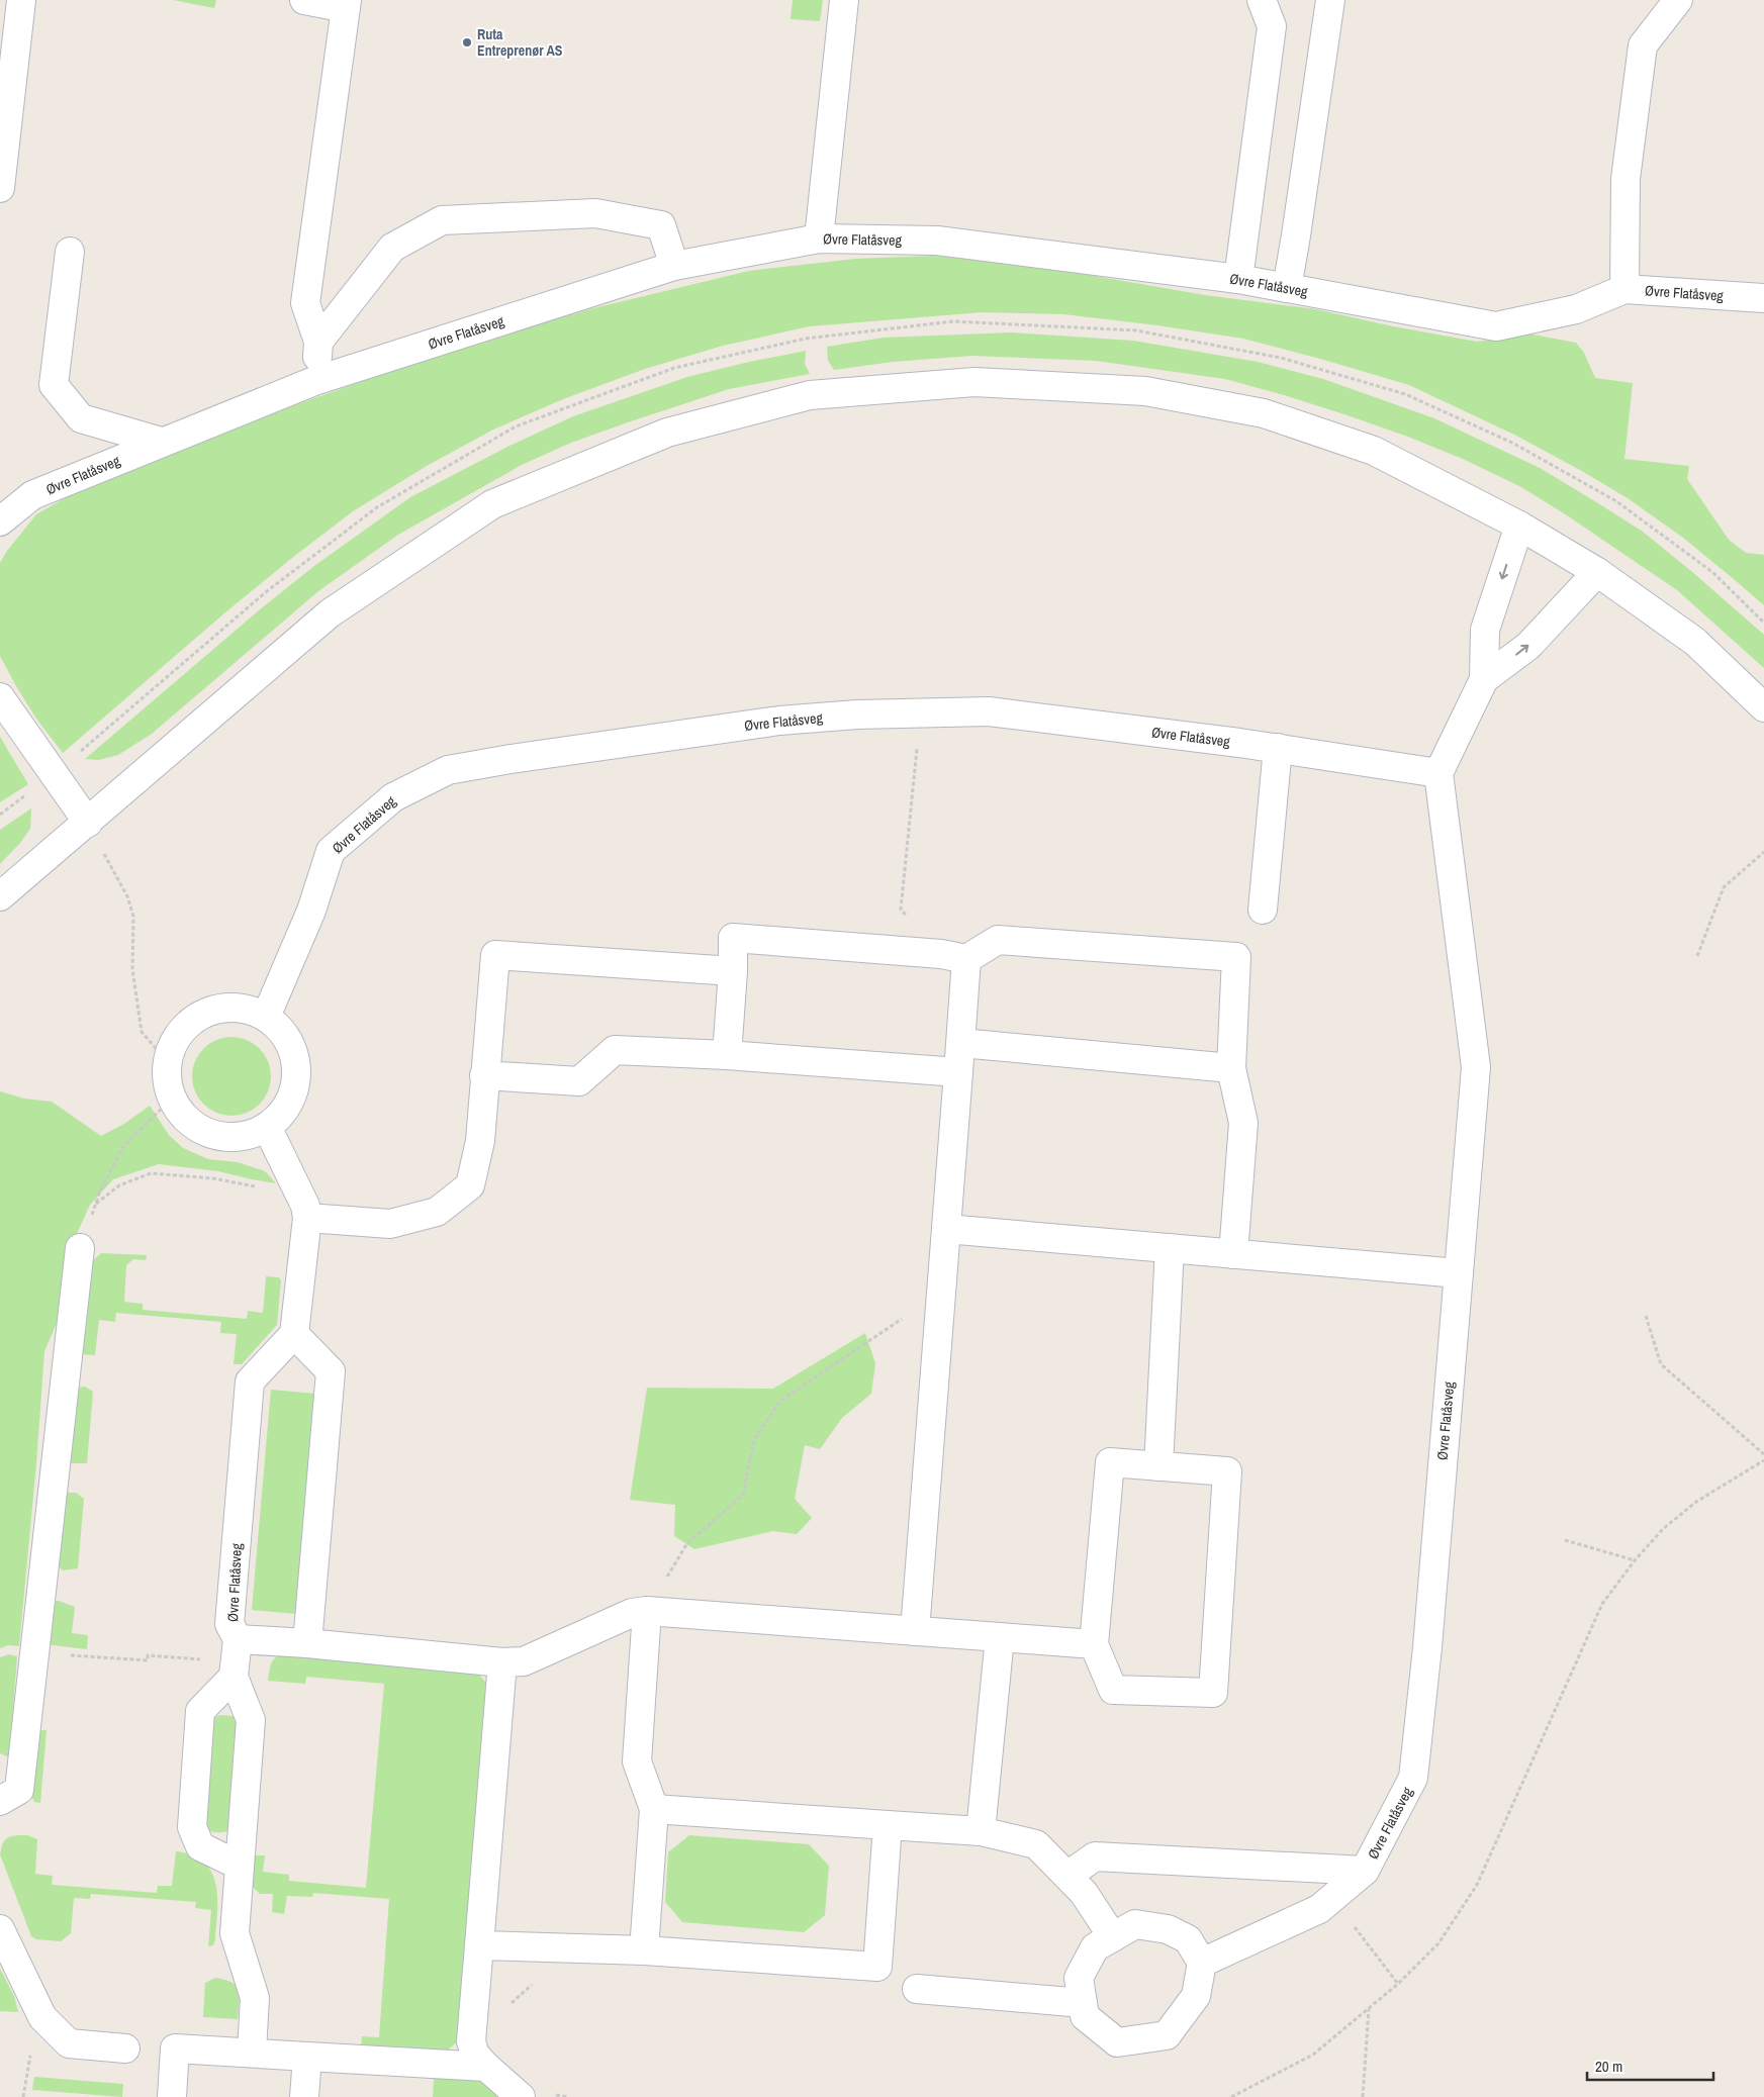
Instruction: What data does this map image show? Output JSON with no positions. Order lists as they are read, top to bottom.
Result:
{
  "streets": {
    "street": ["Øvre Flatåsveg"]
  },
  "places": ["Ruta Entreprenør AS"],
  "scale_bar": "20 m"
}
